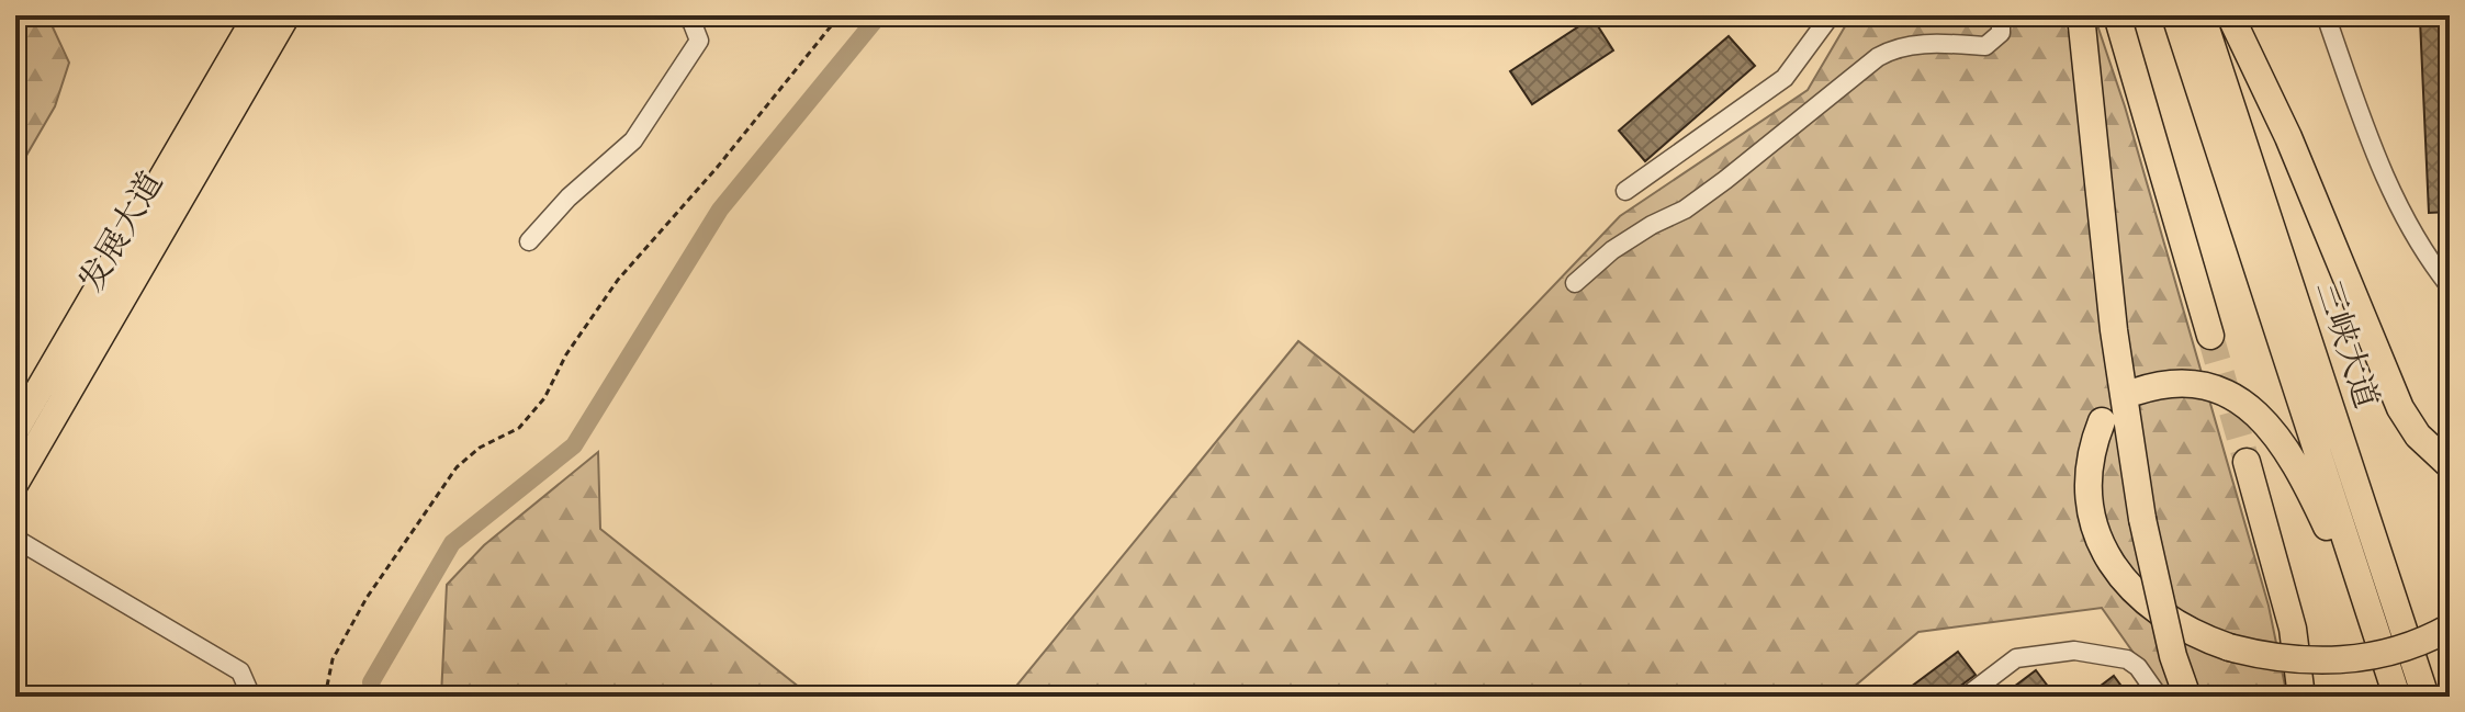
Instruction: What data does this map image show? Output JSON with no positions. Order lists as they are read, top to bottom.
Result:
{
  "streets": {
    "highway": ["发展大道", "三峡大道"]
  }
}
